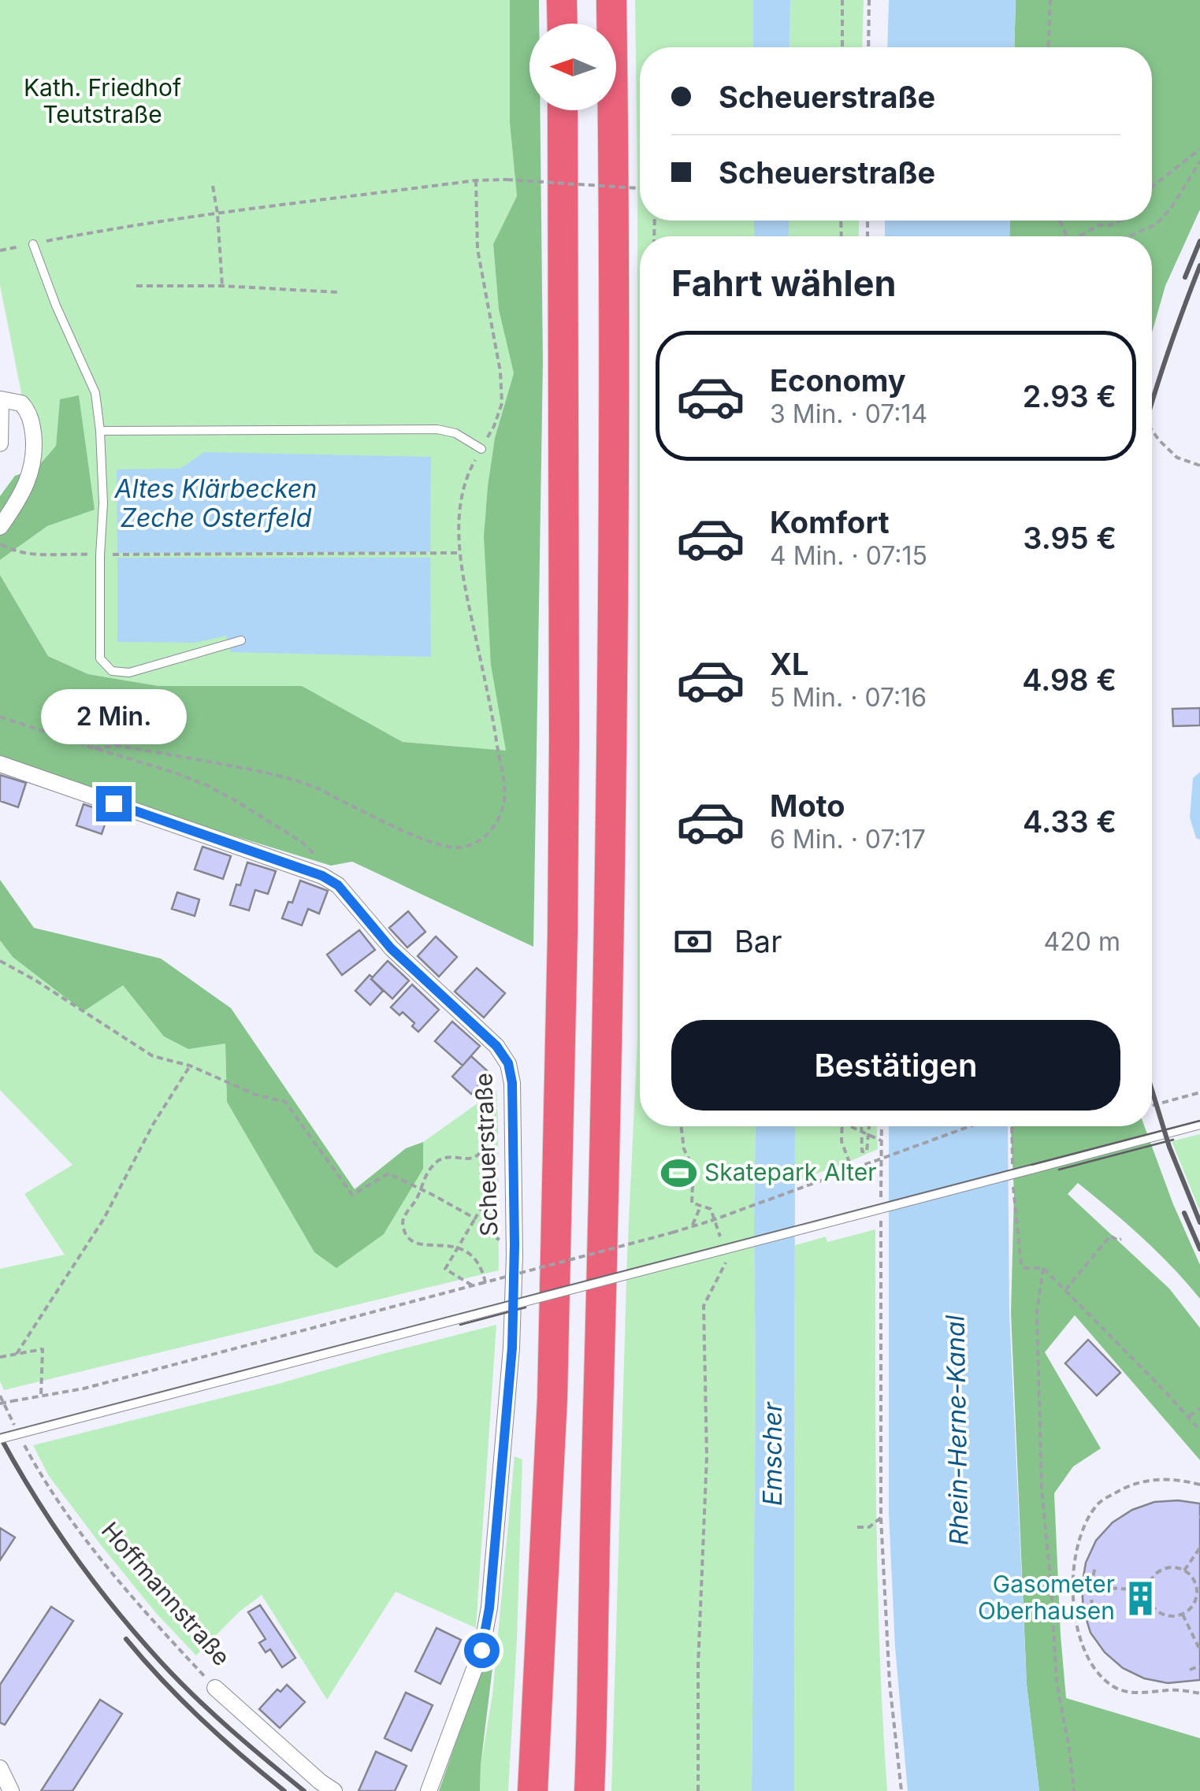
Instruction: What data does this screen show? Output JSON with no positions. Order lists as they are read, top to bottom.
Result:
{
  "streets": {
    "street": ["Scheuerstraße", "Hoffmannstraße"]
  },
  "water": ["Altes Klärbecken Zeche Osterfeld", "Rhein-Herne-Kanal", "Emscher"],
  "parks": ["Kath. Friedhof Teutstraße"],
  "places": {
    "sports": ["Skatepark Alter"],
    "building": ["Gasometer Oberhausen"]
  },
  "north": "left",
  "page": {
    "banner": ["Scheuerstraße", "Scheuerstraße"],
    "heading": "Fahrt wählen",
    "list": [
      {
        "name": "Economy",
        "note": "3 Min. · 07:14",
        "value": "2.93 €"
      },
      {
        "name": "Komfort",
        "note": "4 Min. · 07:15",
        "value": "3.95 €"
      },
      {
        "name": "XL",
        "note": "5 Min. · 07:16",
        "value": "4.98 €"
      },
      {
        "name": "Moto",
        "note": "6 Min. · 07:17",
        "value": "4.33 €"
      }
    ],
    "bubble": "2 Min.",
    "pay": ["Bar", "420 m"],
    "buttons": "Bestätigen"
  }
}
